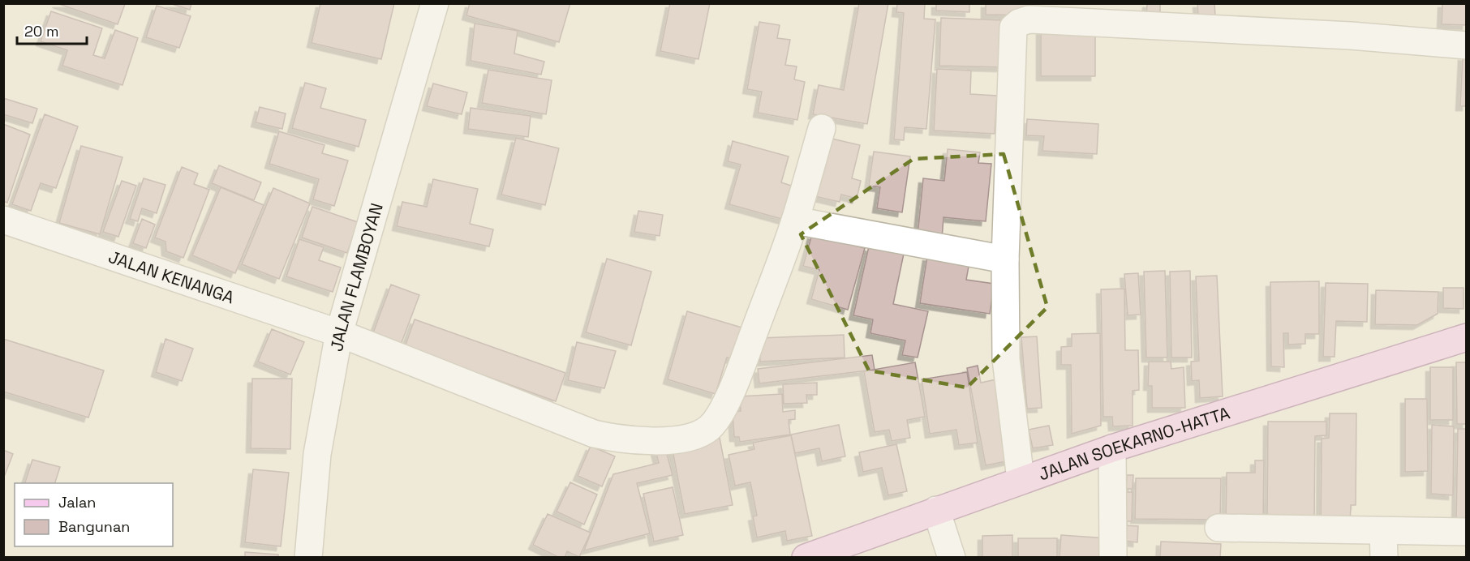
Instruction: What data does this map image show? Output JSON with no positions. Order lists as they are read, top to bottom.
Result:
{
  "streets": {
    "main road": ["JALAN SOEKARNO-HATTA"],
    "street": ["JALAN KENANGA", "JALAN FLAMBOYAN"]
  },
  "crossings": [
    ["JALAN KENANGA", "JALAN FLAMBOYAN"]
  ],
  "legend": ["Jalan", "Bangunan"],
  "scale_bar": "20 m"
}
